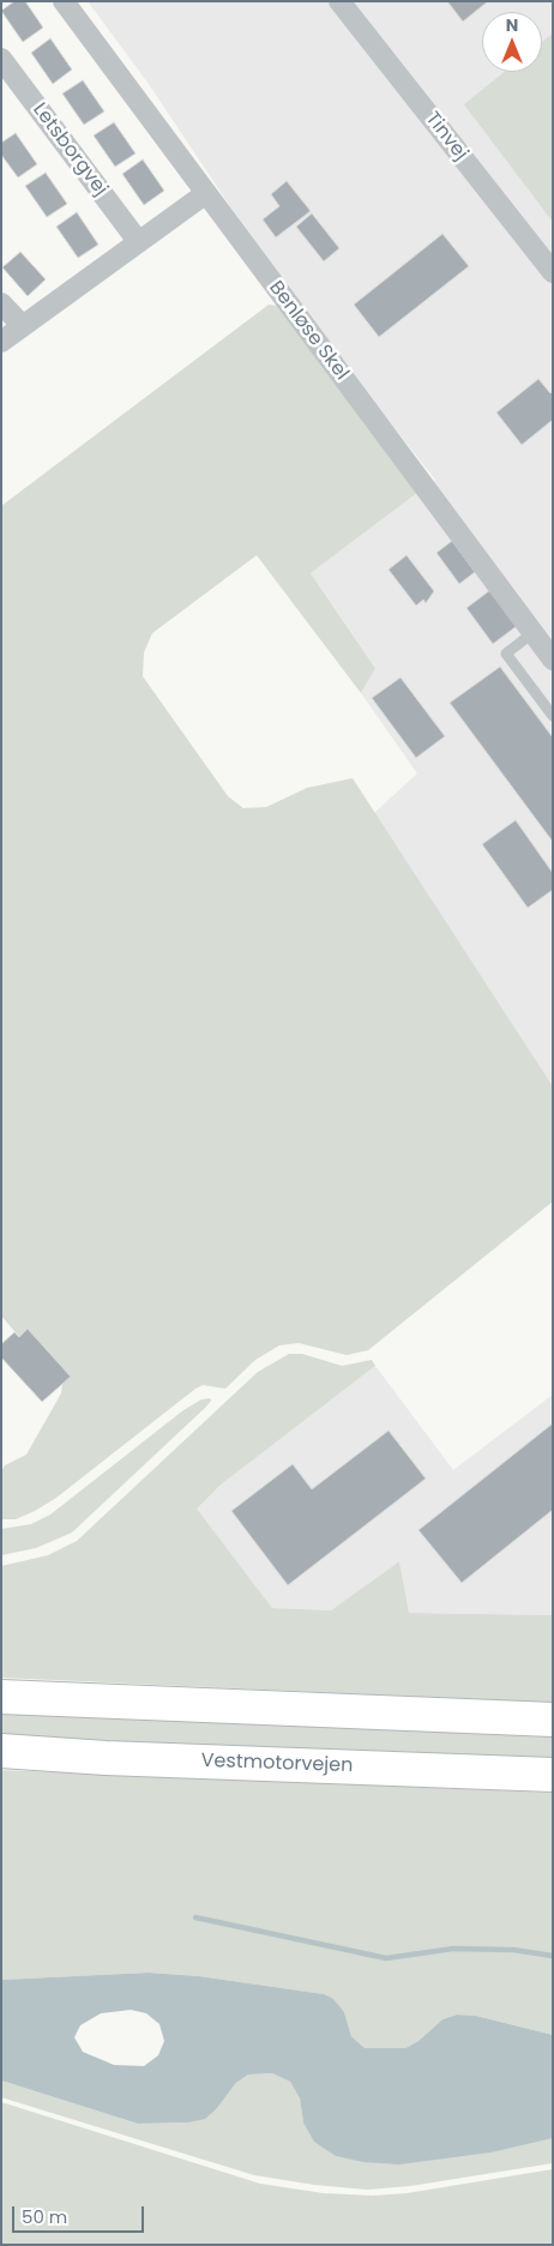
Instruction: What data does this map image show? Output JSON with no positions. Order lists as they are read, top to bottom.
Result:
{
  "streets": {
    "highway": ["Vestmotorvejen"],
    "street": ["Tinvej", "Letsborgvej", "Benløse Skel"]
  },
  "scale_bar": "50 m",
  "north": "top"
}
